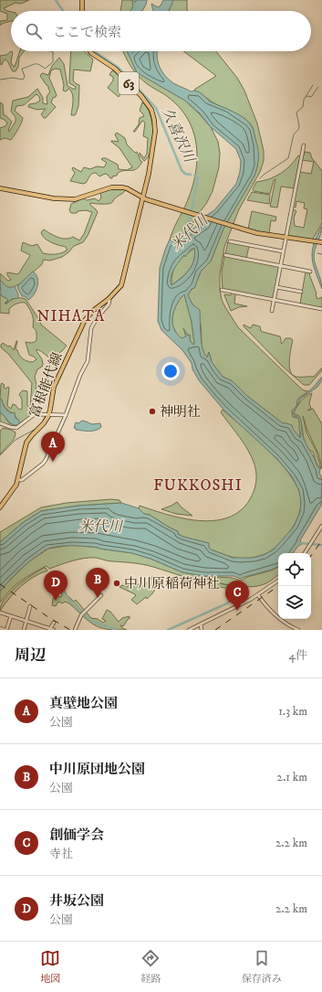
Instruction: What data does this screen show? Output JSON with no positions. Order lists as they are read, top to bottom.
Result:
{
  "streets": {
    "main road": ["63", "富根能代線"]
  },
  "districts": ["NIHATA", "FUKKOSHI"],
  "water": ["久喜沢川", "米代川"],
  "places": ["神明社", "中川原稲荷神社"],
  "page": {
    "search": "ここで検索",
    "pins": [
      "A",
      "B",
      "D",
      "C"
    ],
    "heading": ["周辺", "4件"],
    "list": [
      {
        "mark": "A",
        "name": "真壁地公園",
        "note": "公園",
        "value": "1.3 km"
      },
      {
        "mark": "B",
        "name": "中川原団地公園",
        "note": "公園",
        "value": "2.1 km"
      },
      {
        "mark": "C",
        "name": "創価学会",
        "note": "寺社",
        "value": "2.2 km"
      },
      {
        "mark": "D",
        "name": "井坂公園",
        "note": "公園",
        "value": "2.2 km"
      }
    ],
    "nav": ["地図", "経路", "保存済み"]
  }
}
